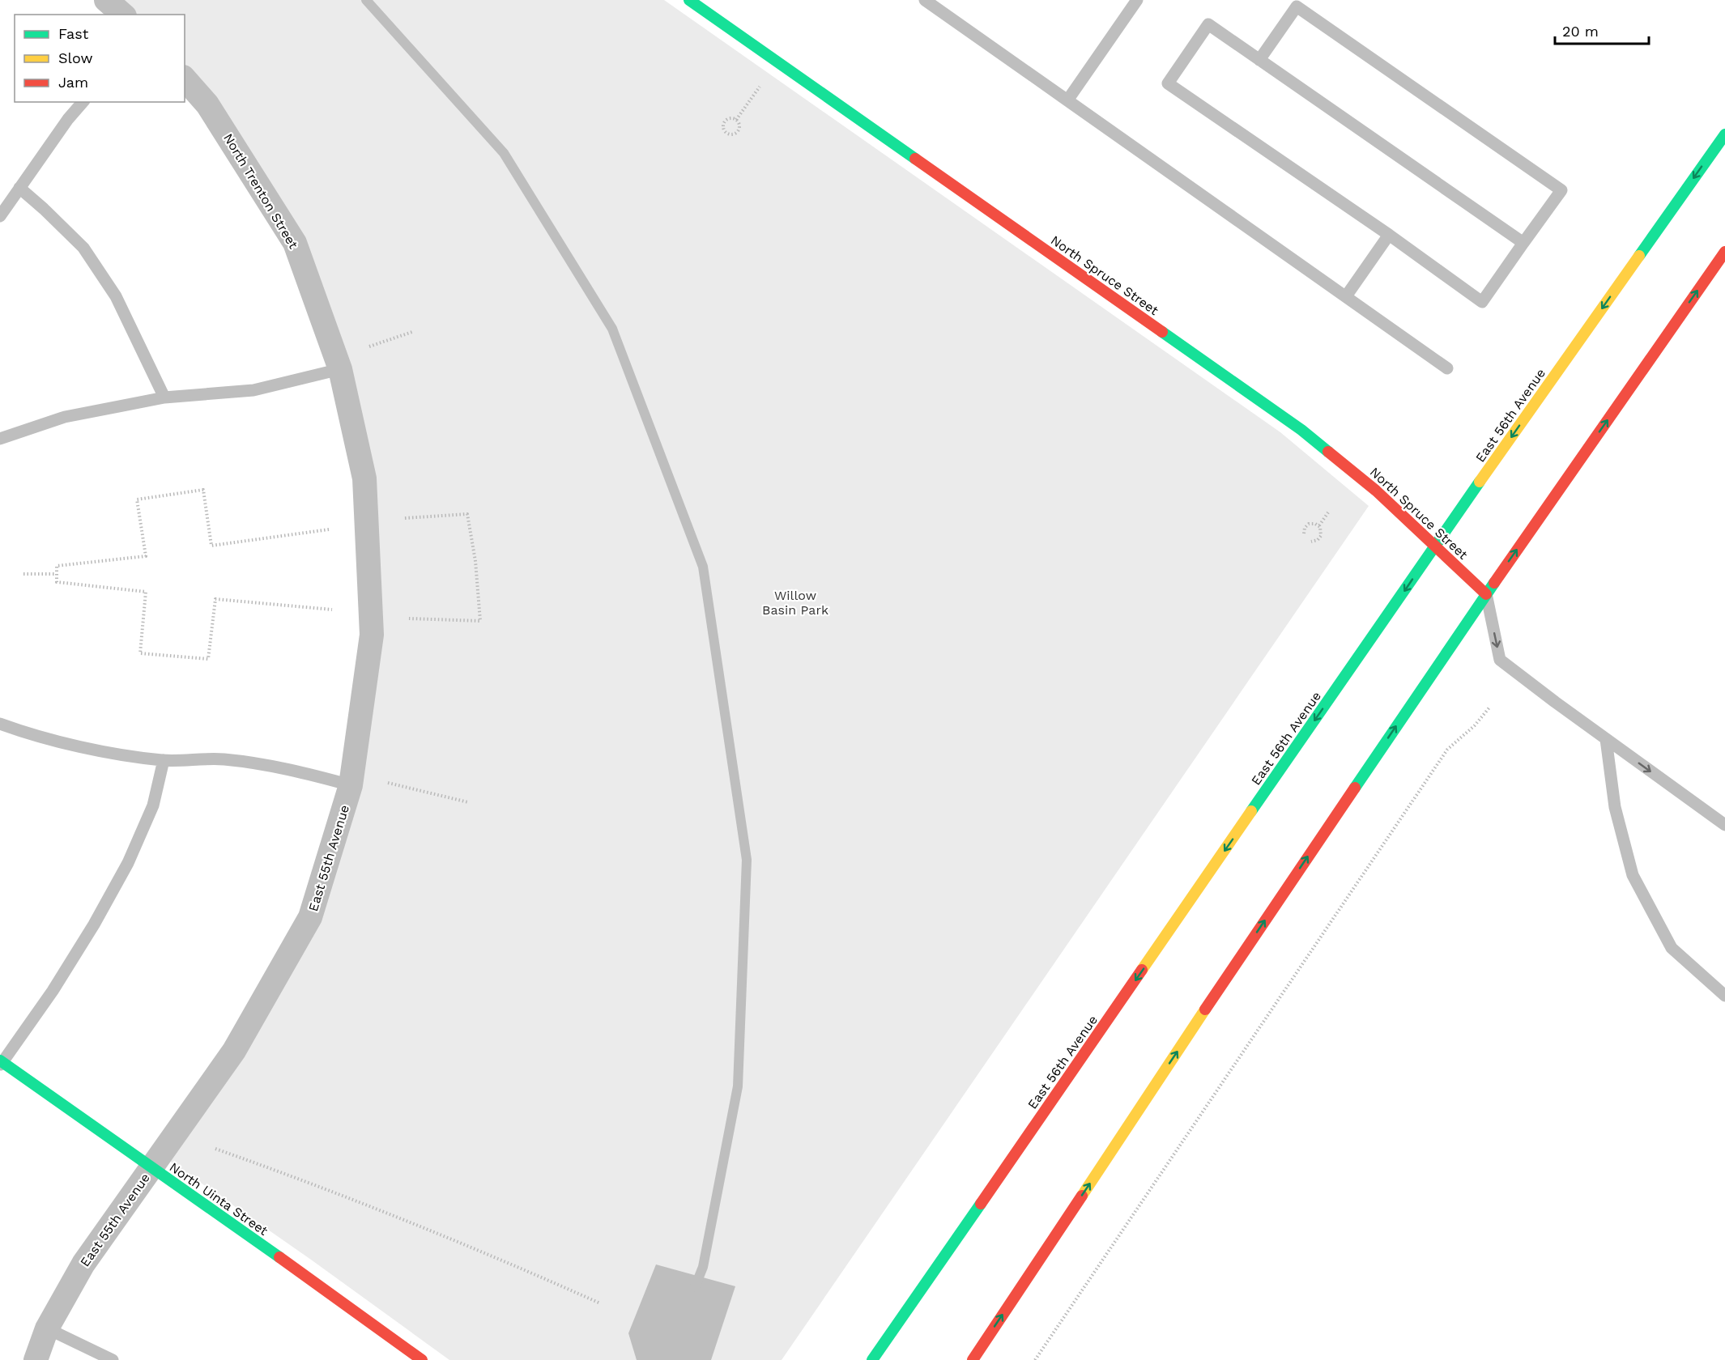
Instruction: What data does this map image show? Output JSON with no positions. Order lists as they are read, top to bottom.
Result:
{
  "streets": {
    "main road": ["North Spruce Street", "East 56th Avenue", "North Uinta Street"],
    "street": ["North Trenton Street", "East 55th Avenue"]
  },
  "crossings": [
    ["North Trenton Street", "East 55th Avenue"],
    ["North Spruce Street", "East 56th Avenue"],
    ["East 55th Avenue", "North Uinta Street"]
  ],
  "parks": ["Willow Basin Park"],
  "legend": ["Fast", "Slow", "Jam"],
  "scale_bar": "20 m"
}
